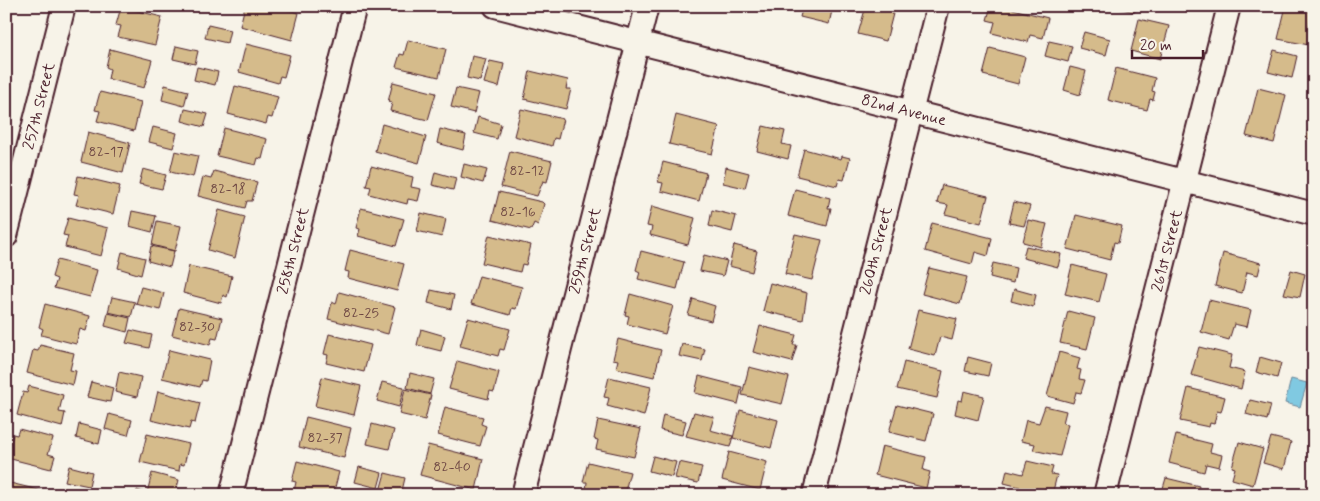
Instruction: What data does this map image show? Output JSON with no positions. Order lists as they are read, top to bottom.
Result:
{
  "streets": {
    "street": [
      "257th Street",
      "82nd Avenue",
      "258th Street",
      "259th Street",
      "260th Street",
      "261st Street"
    ]
  },
  "crossings": [
    ["82nd Avenue", "259th Street"],
    ["82nd Avenue", "260th Street"],
    ["82nd Avenue", "261st Street"]
  ],
  "house_numbers": [
    "82-17",
    "82-12",
    "82-18",
    "82-16",
    "82-25",
    "82-30",
    "82-37",
    "82-40"
  ],
  "scale_bar": "20 m"
}
